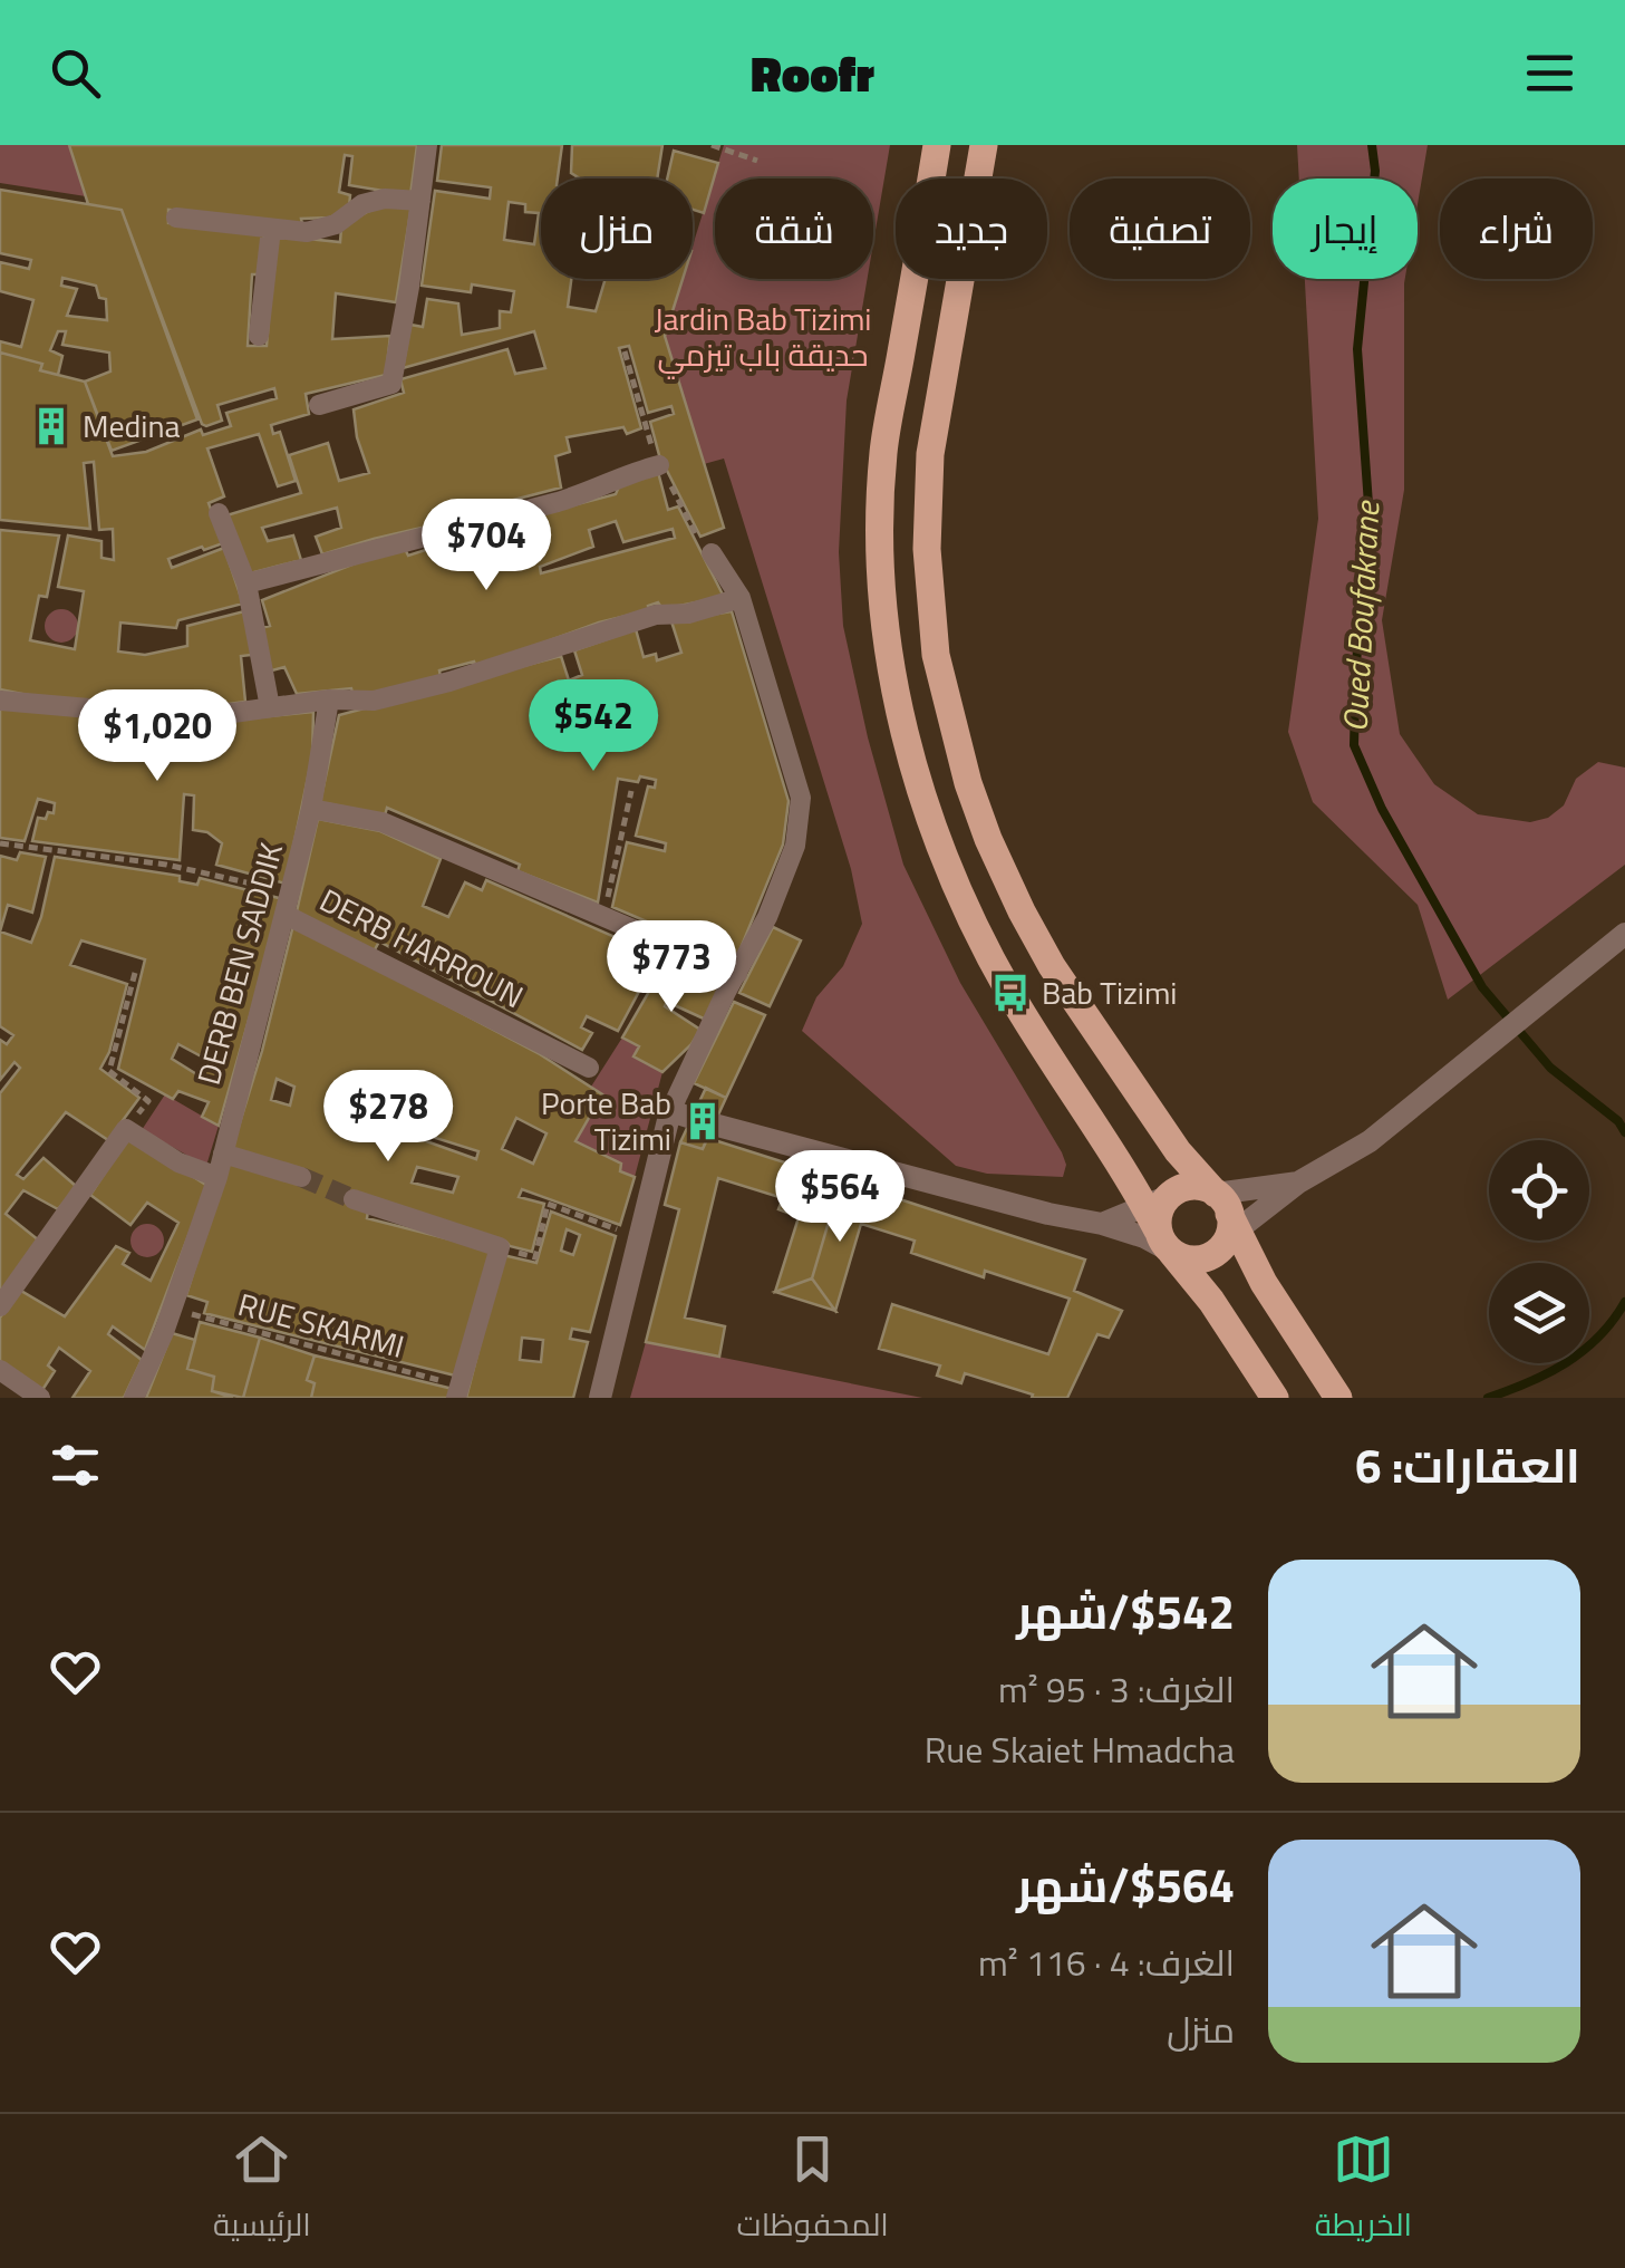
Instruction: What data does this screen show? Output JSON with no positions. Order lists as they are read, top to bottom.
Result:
{
  "streets": {
    "street": ["DERB HARROUN", "DERB BEN SADDIK"],
    "path": ["RUE SKARMI"]
  },
  "crossings": [
    ["DERB HARROUN", "DERB BEN SADDIK"],
    ["DERB BEN SADDIK", "RUE SKARMI"]
  ],
  "water": ["Oued Boufakrane"],
  "parks": ["Jardin Bab Tizimi حديقة باب تيزمي"],
  "places": {
    "building": ["Medina", "Porte Bab Tizimi"],
    "bus stop": ["Bab Tizimi"]
  },
  "page": {
    "header": "Roofr",
    "chip": [
      "شراء",
      "إيجار",
      "تصفية",
      "جديد",
      "شقة",
      "منزل"
    ],
    "price": [
      "$704",
      "$542",
      "$1,020",
      "$773",
      "$278",
      "$564"
    ],
    "heading": "العقارات: 6",
    "list": [
      {
        "name": "$542/شهر",
        "note": "الغرف: 3 · 95 m² · Rue Skaiet Hmadcha"
      },
      {
        "name": "$564/شهر",
        "note": "الغرف: 4 · 116 m² · منزل"
      }
    ],
    "tabs": ["الخريطة", "المحفوظات", "الرئيسية"]
  }
}
